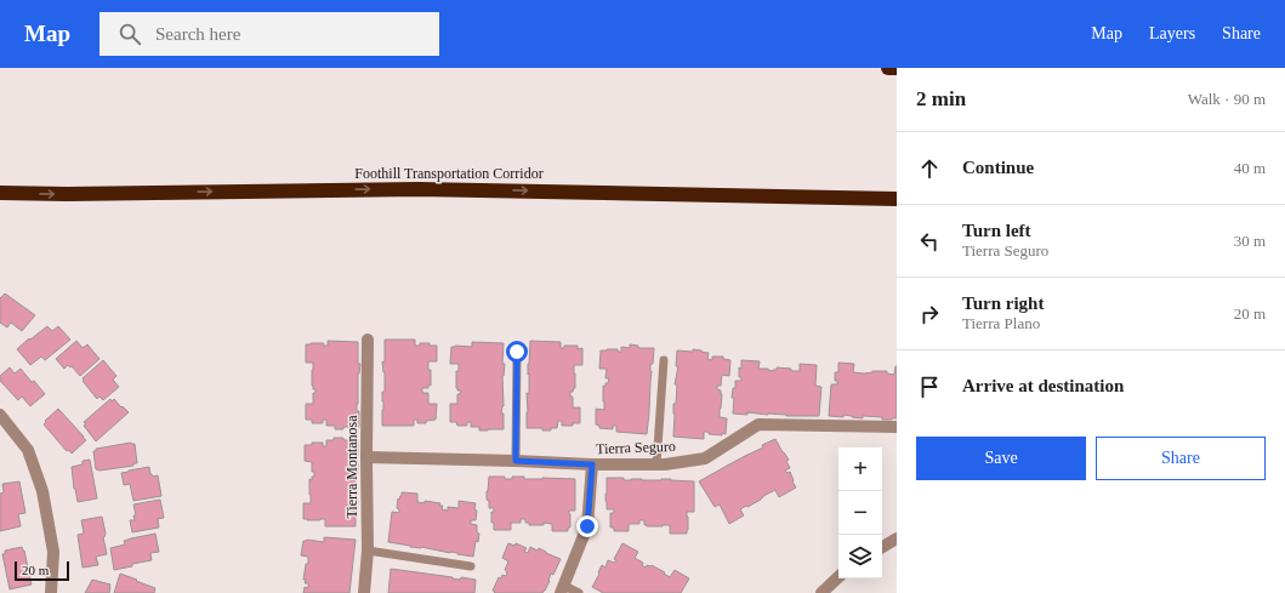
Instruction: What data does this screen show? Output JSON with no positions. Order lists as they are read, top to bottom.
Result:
{
  "streets": {
    "highway": ["Foothill Transportation Corridor"],
    "street": ["Tierra Seguro", "Tierra Montanosa"]
  },
  "crossings": [
    ["Tierra Seguro", "Tierra Montanosa"]
  ],
  "one_way": ["Foothill Transportation Corridor"],
  "scale_bar": "20 m",
  "page": {
    "header": "Map",
    "search": "Search here",
    "nav": ["Map", "Layers", "Share"],
    "heading": ["2 min", "Walk · 90 m"],
    "list": [
      ["Continue", "40 m"],
      ["Turn left", "Tierra Seguro", "30 m"],
      ["Turn right", "Tierra Plano", "20 m"],
      "Arrive at destination"
    ],
    "buttons": ["Save", "Share"],
    "map_buttons": ["+", "−"],
    "scale": "20 m"
  }
}
